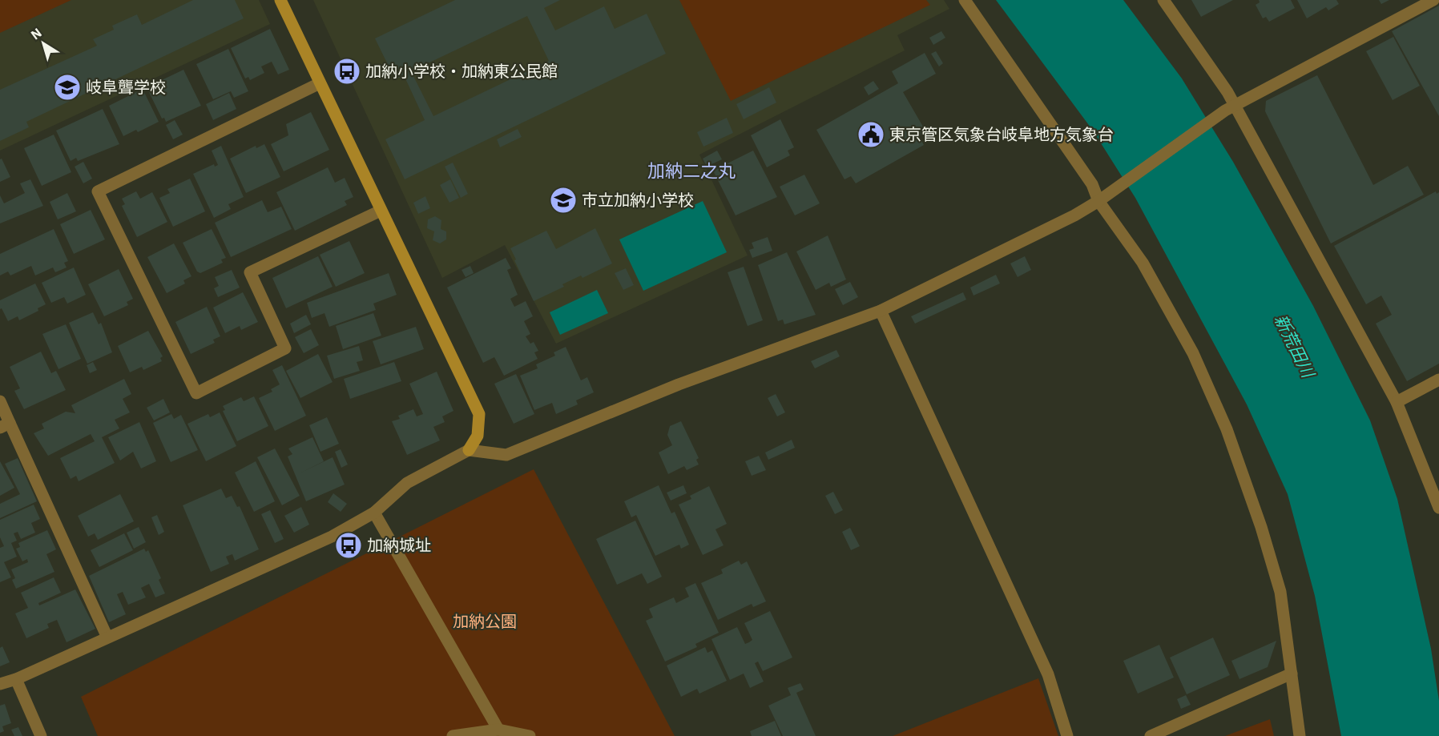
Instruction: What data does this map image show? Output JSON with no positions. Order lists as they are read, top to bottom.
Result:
{
  "districts": ["加納二之丸"],
  "water": ["新荒田川"],
  "parks": ["加納公園"],
  "places": {
    "bus stop": ["加納小学校・加納東公民館", "加納城址"],
    "school or university": ["岐阜聾学校", "市立加納小学校"],
    "public building": ["東京管区気象台岐阜地方気象台"]
  },
  "north": "top left"
}
